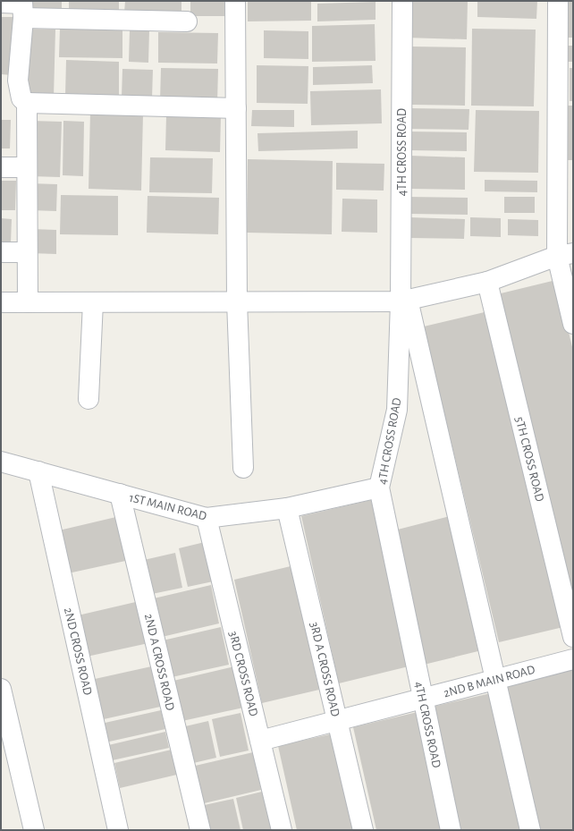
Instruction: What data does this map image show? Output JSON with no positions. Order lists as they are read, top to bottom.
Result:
{
  "streets": {
    "street": [
      "4TH CROSS ROAD",
      "5TH CROSS ROAD",
      "1ST MAIN ROAD",
      "2ND CROSS ROAD",
      "2ND A CROSS ROAD",
      "3RD A CROSS ROAD",
      "3RD CROSS ROAD",
      "2ND B MAIN ROAD"
    ]
  },
  "crossings": [
    ["4TH CROSS ROAD", "1ST MAIN ROAD"],
    ["4TH CROSS ROAD", "2ND B MAIN ROAD"],
    ["1ST MAIN ROAD", "2ND CROSS ROAD"],
    ["1ST MAIN ROAD", "2ND A CROSS ROAD"],
    ["1ST MAIN ROAD", "3RD A CROSS ROAD"],
    ["1ST MAIN ROAD", "3RD CROSS ROAD"],
    ["3RD A CROSS ROAD", "2ND B MAIN ROAD"],
    ["3RD CROSS ROAD", "2ND B MAIN ROAD"]
  ]
}
